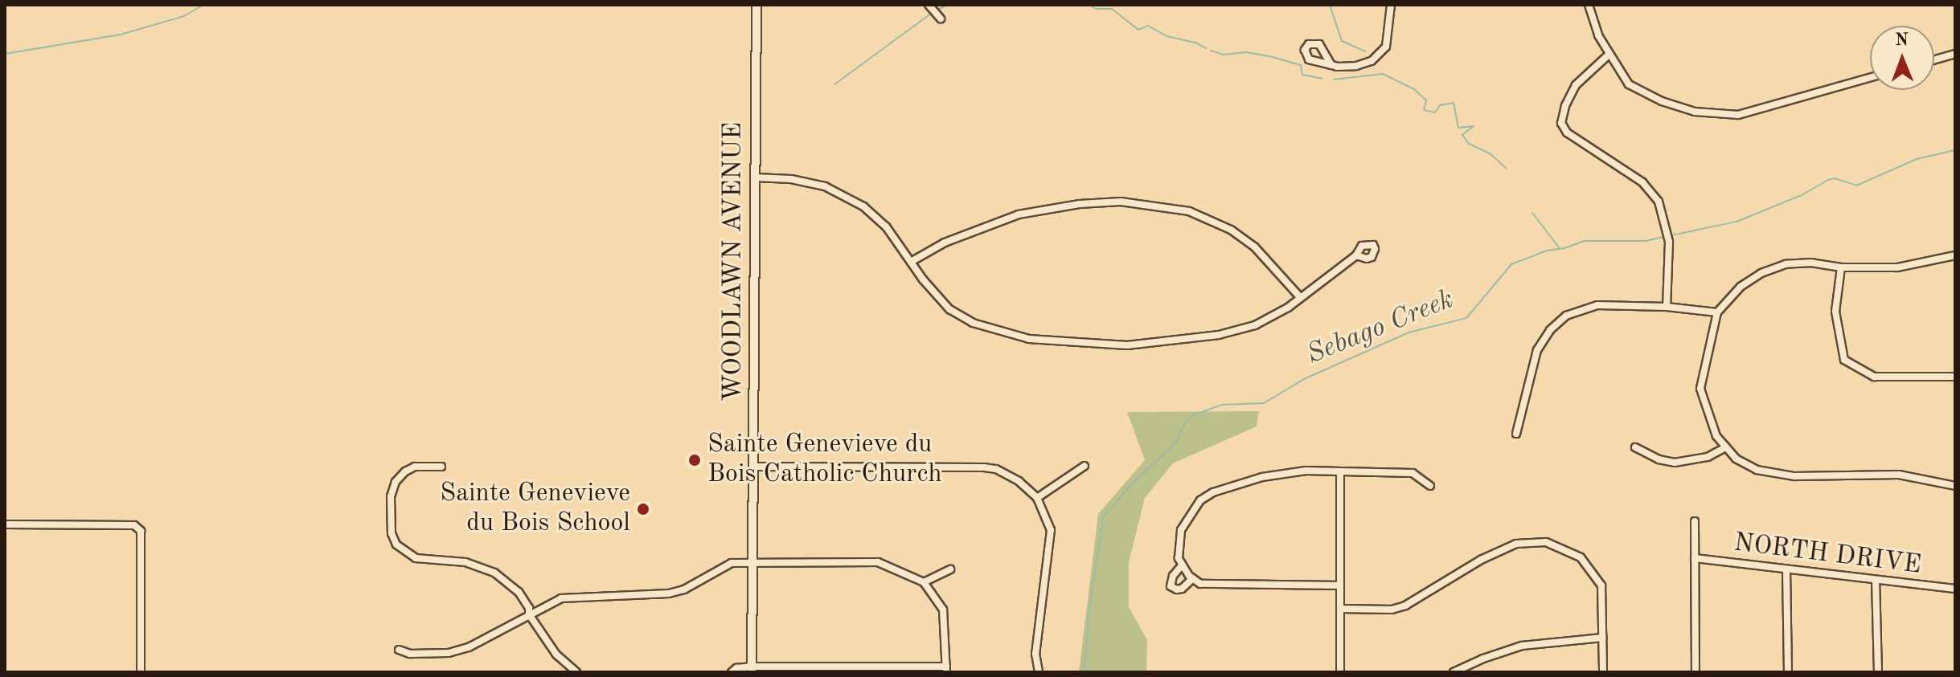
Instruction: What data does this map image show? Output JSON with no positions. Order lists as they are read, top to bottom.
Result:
{
  "streets": {
    "street": ["WOODLAWN AVENUE", "NORTH DRIVE"]
  },
  "water": ["Sebago Creek"],
  "places": ["Sainte Genevieve du Bois Catholic Church", "Sainte Genevieve du Bois School"],
  "north": "top"
}
